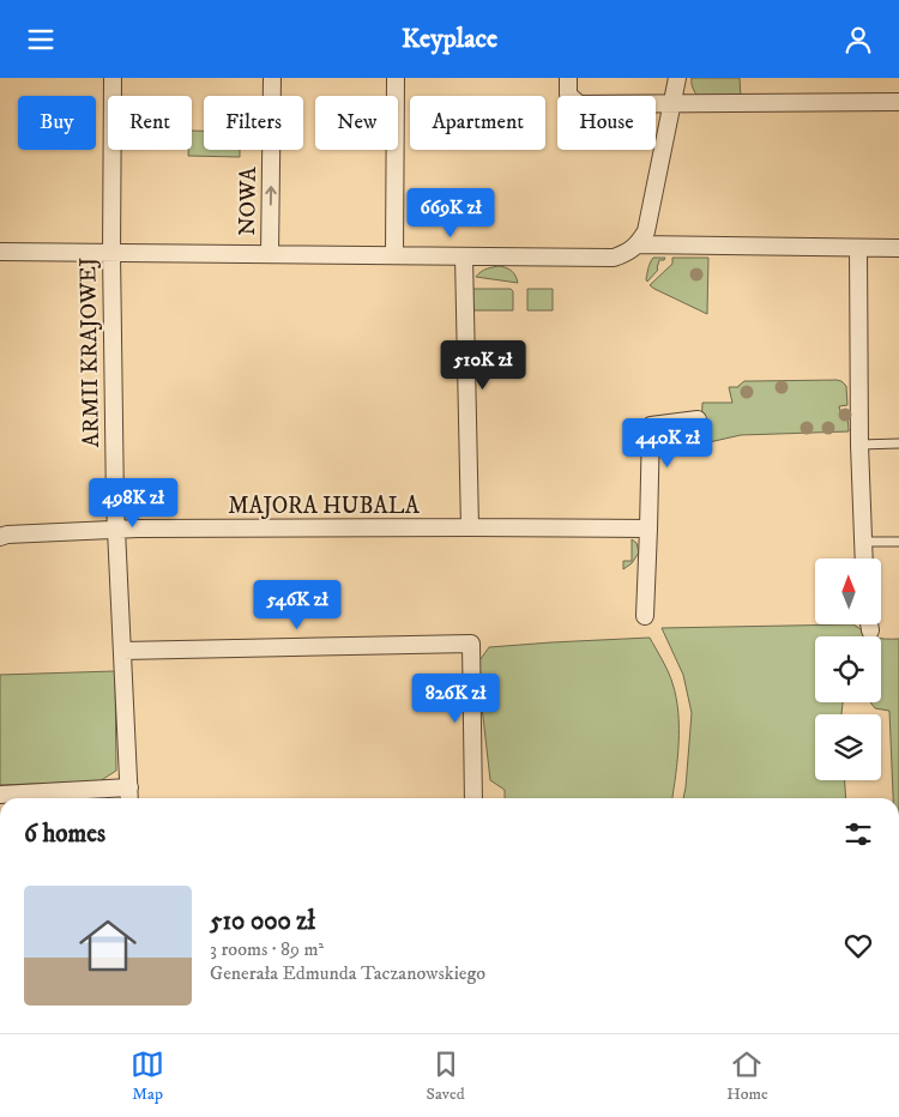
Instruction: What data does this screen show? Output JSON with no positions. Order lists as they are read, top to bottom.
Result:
{
  "streets": {
    "street": ["NOWA", "ARMII KRAJOWEJ", "MAJORA HUBALA"]
  },
  "crossings": [
    ["ARMII KRAJOWEJ", "MAJORA HUBALA"]
  ],
  "north": "top",
  "page": {
    "header": "Keyplace",
    "chip": [
      "Buy",
      "Rent",
      "Filters",
      "New",
      "Apartment",
      "House"
    ],
    "price": [
      "669K zł",
      "510K zł",
      "440K zł",
      "498K zł",
      "546K zł",
      "826K zł"
    ],
    "heading": "6 homes",
    "list": [
      {
        "name": "510 000 zł",
        "note": "3 rooms · 89 m² · Generała Edmunda Taczanowskiego"
      }
    ],
    "tabs": ["Map", "Saved", "Home"]
  }
}
